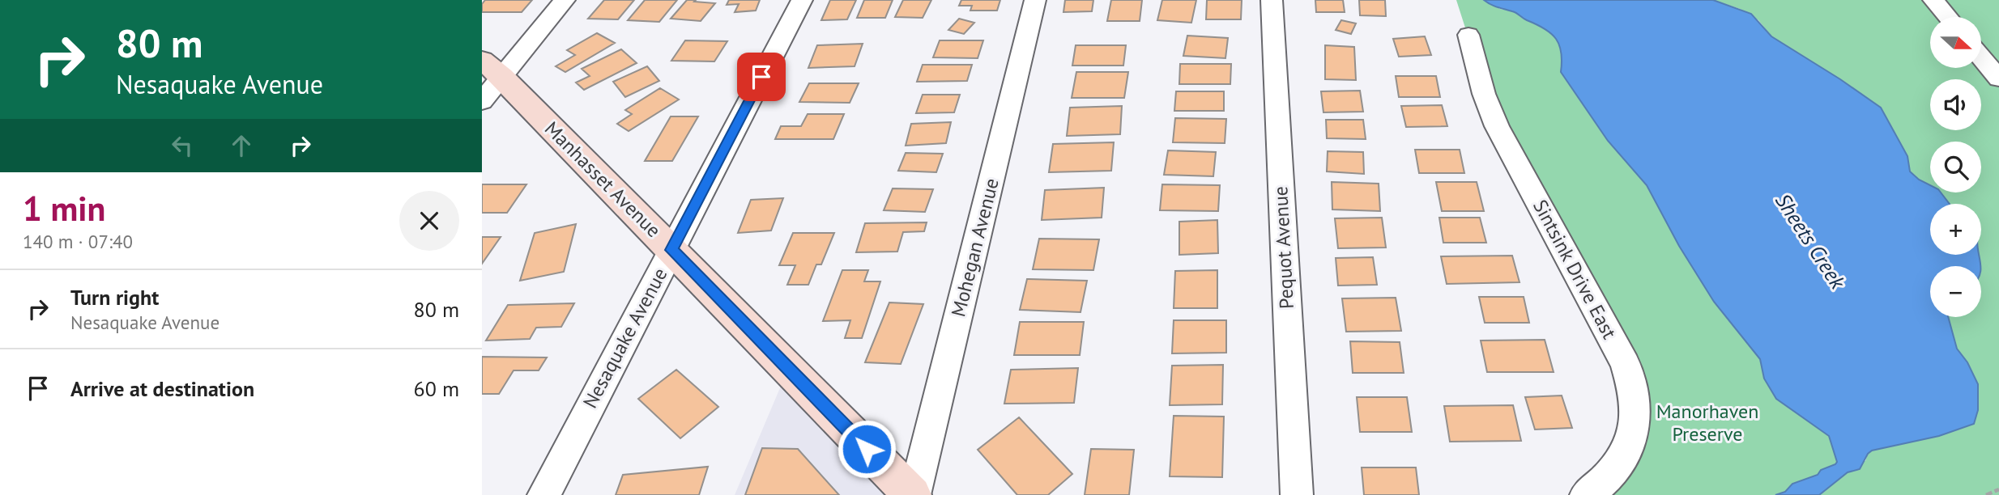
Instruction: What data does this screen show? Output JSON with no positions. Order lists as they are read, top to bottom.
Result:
{
  "streets": {
    "street": [
      "Manhasset Avenue",
      "Mohegan Avenue",
      "Pequot Avenue",
      "Sintsink Drive East",
      "Nesaquake Avenue"
    ]
  },
  "crossings": [
    ["Manhasset Avenue", "Mohegan Avenue"],
    ["Manhasset Avenue", "Nesaquake Avenue"]
  ],
  "water": ["Sheets Creek"],
  "parks": ["Manorhaven Preserve"],
  "north": "right",
  "page": {
    "turn": ["80 m", "Nesaquake Avenue"],
    "map_buttons": ["+", "−"],
    "heading": ["1 min", "140 m · 07:40"],
    "list": [
      {
        "name": "Turn right",
        "note": "Nesaquake Avenue",
        "value": "80 m"
      },
      {
        "name": "Arrive at destination",
        "value": "60 m"
      }
    ]
  }
}
